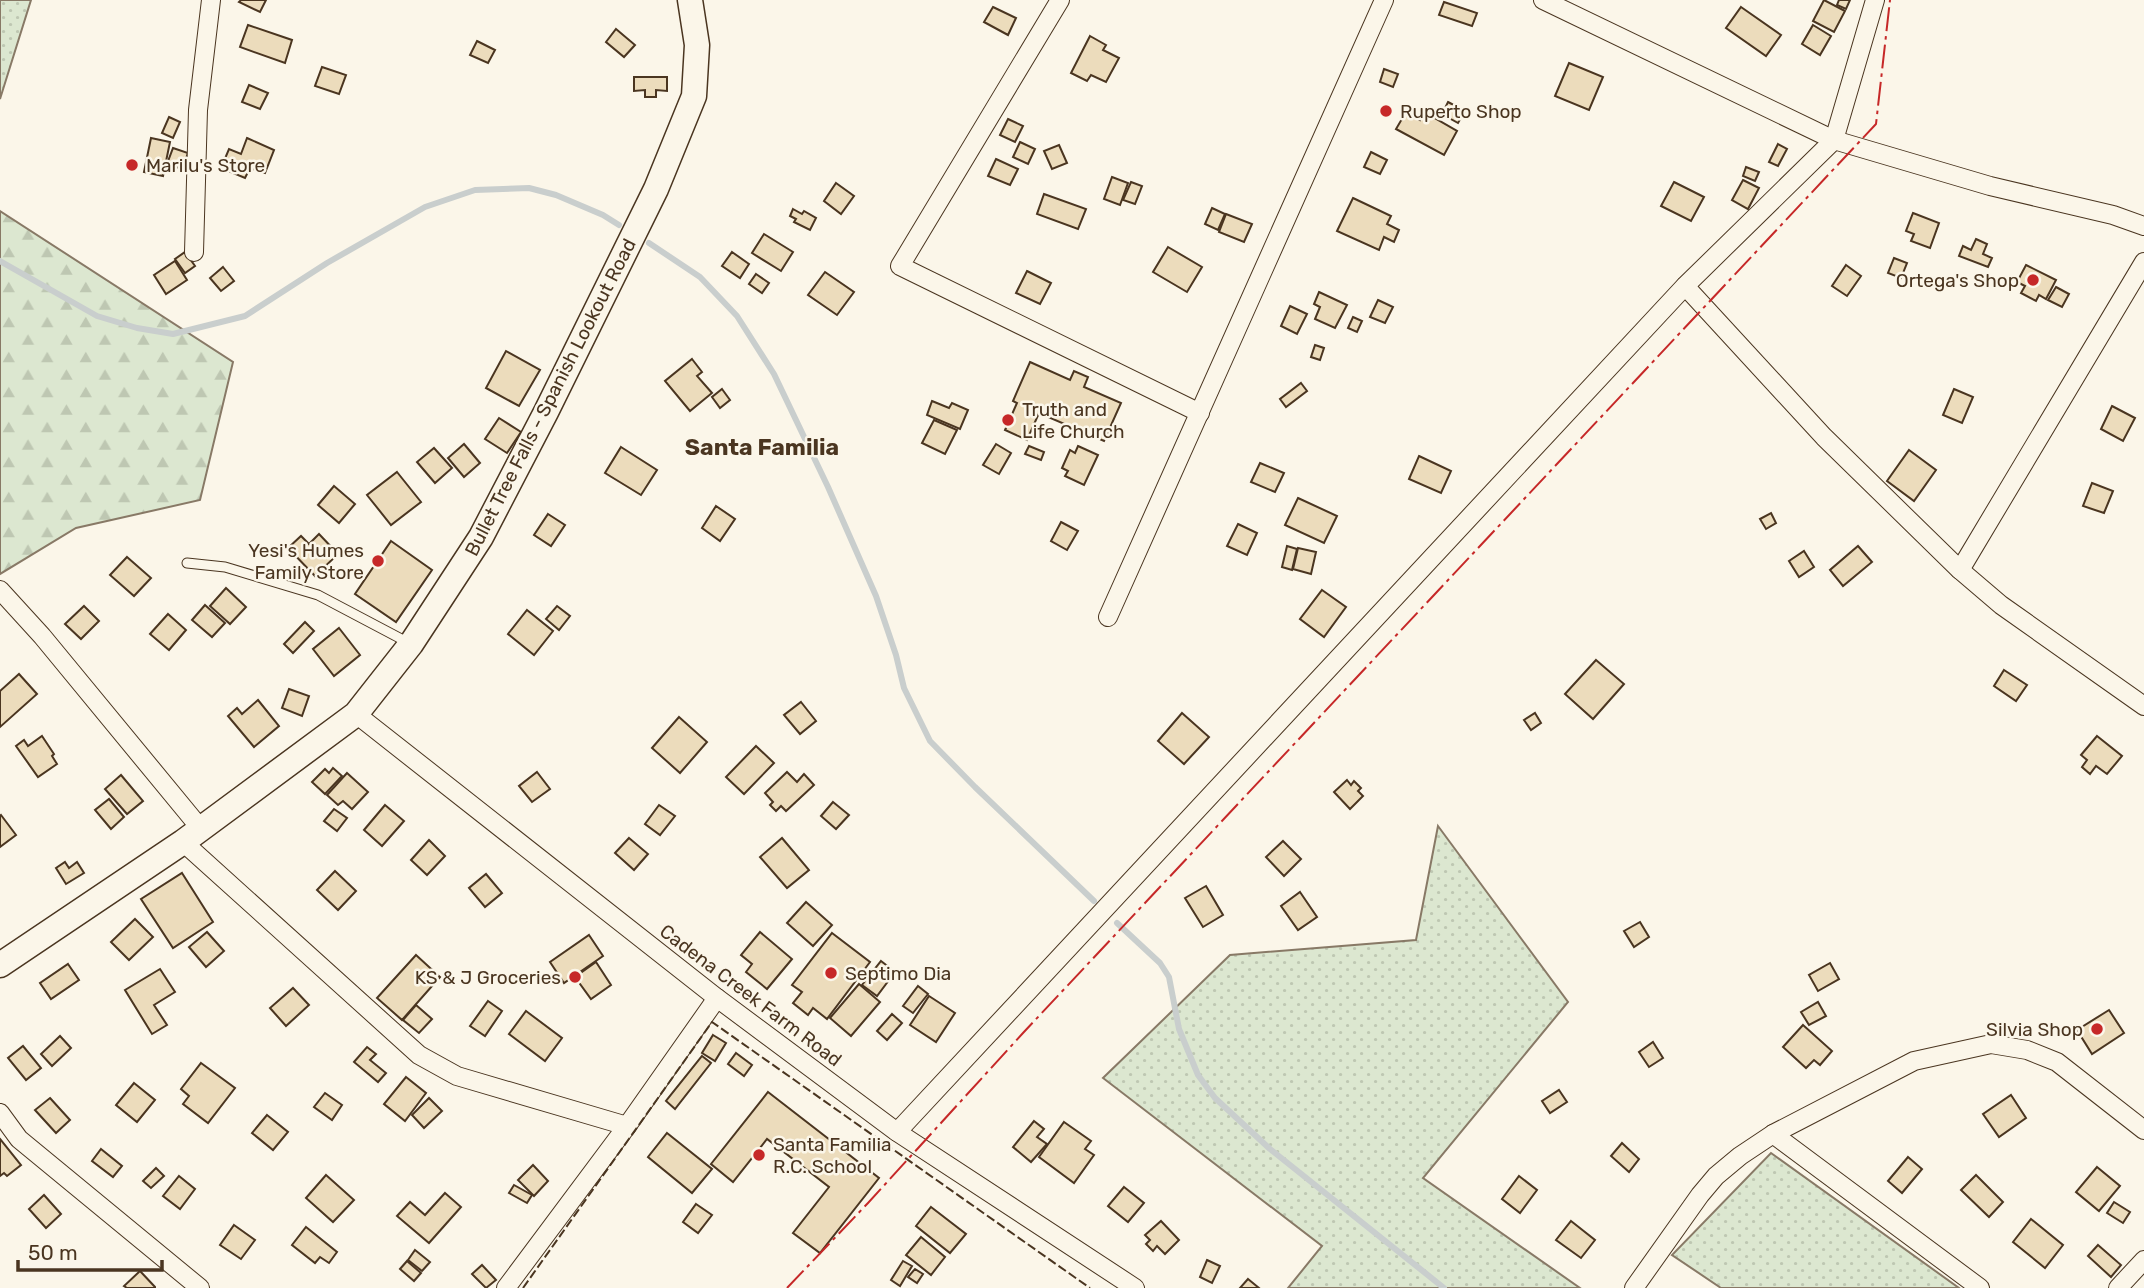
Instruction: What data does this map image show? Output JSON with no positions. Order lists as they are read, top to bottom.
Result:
{
  "streets": {
    "main road": ["Bullet Tree Falls - Spanish Lookout Road"],
    "street": ["Cadena Creek Farm Road"]
  },
  "crossings": [
    ["Bullet Tree Falls - Spanish Lookout Road", "Cadena Creek Farm Road"]
  ],
  "districts": ["Santa Familia"],
  "places": [
    "Ruperto Shop",
    "Marilu's Store",
    "Ortega's Shop",
    "Truth and Life Church",
    "Yesi's Humes Family Store",
    "Septimo Dia",
    "KS & J Groceries",
    "Silvia Shop",
    "Santa Familia R.C. School"
  ],
  "scale_bar": "50 m"
}
